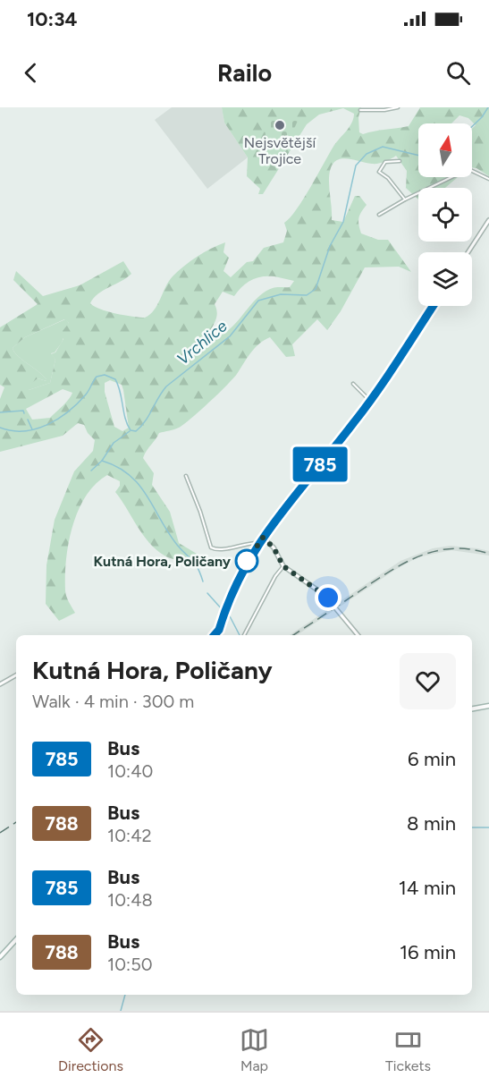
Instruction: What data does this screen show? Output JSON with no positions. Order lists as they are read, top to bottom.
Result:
{
  "water": ["Vrchlice"],
  "places": ["Nejsvětější Trojice", "Kutná Hora, Poličany"],
  "lines": ["bus line 785"],
  "north": "top",
  "page": {
    "status": "10:34",
    "header": "Railo",
    "on_map": "785",
    "heading": ["Kutná Hora, Poličany", "Walk · 4 min · 300 m"],
    "list": [
      {
        "mark": "785",
        "name": "Bus",
        "note": "10:40",
        "value": "6 min"
      },
      {
        "mark": "788",
        "name": "Bus",
        "note": "10:42",
        "value": "8 min"
      },
      {
        "mark": "785",
        "name": "Bus",
        "note": "10:48",
        "value": "14 min"
      },
      {
        "mark": "788",
        "name": "Bus",
        "note": "10:50",
        "value": "16 min"
      }
    ],
    "tabs": ["Directions", "Map", "Tickets"]
  }
}
